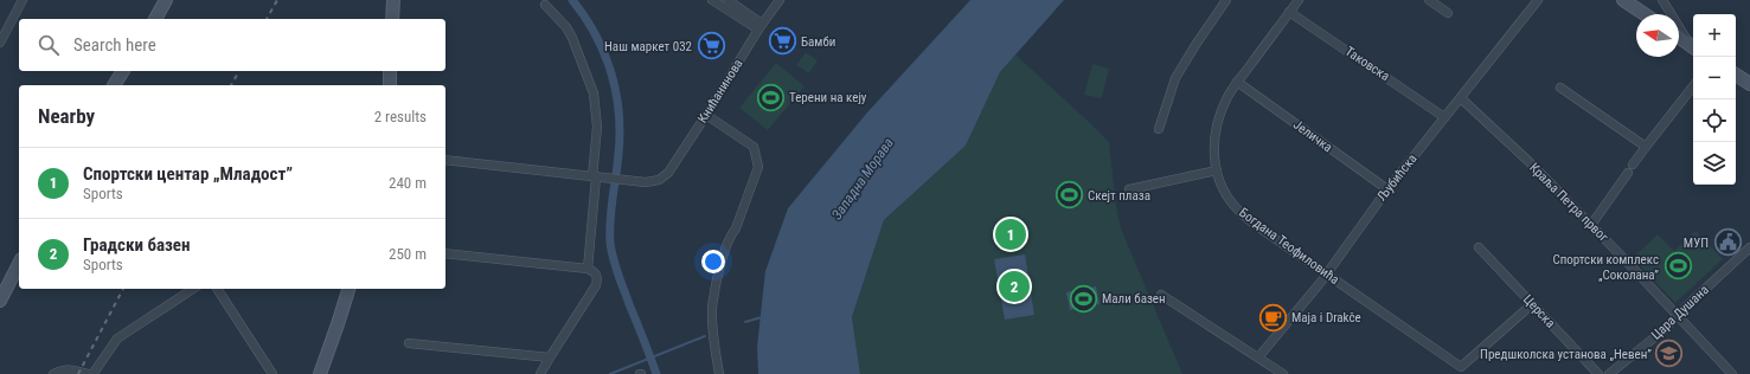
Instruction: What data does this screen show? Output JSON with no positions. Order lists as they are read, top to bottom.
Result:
{
  "streets": {
    "street": [
      "Таковска",
      "Книћанинова",
      "Јеличка",
      "Љубићска",
      "Краља Петра првог",
      "Богдана Теофиловића",
      "Церска",
      "Цара Душана"
    ]
  },
  "crossings": [
    ["Таковска", "Љубићска"],
    ["Таковска", "Богдана Теофиловића"],
    ["Јеличка", "Љубићска"],
    ["Јеличка", "Богдана Теофиловића"],
    ["Љубићска", "Краља Петра првог"],
    ["Љубићска", "Богдана Теофиловића"],
    ["Краља Петра првог", "Цара Душана"],
    ["Богдана Теофиловића", "Церска"]
  ],
  "water": ["Западна Морава"],
  "places": {
    "supermarket": ["Бамби", "Наш маркет 032"],
    "sports": [
      "Терени на кеју",
      "Скејт плаза",
      "Спортски комплекс „Соколана”",
      "Мали базен"
    ],
    "public building": ["МУП"],
    "cafe": ["Maja i Drakče"],
    "school or university": ["Предшколска установа „Невен”"]
  },
  "north": "left",
  "page": {
    "map_buttons": ["+", "−"],
    "search": "Search here",
    "heading": ["Nearby", "2 results"],
    "list": [
      {
        "mark": "1",
        "name": "Спортски центар „Младост”",
        "note": "Sports",
        "value": "240 m"
      },
      {
        "mark": "2",
        "name": "Градски базен",
        "note": "Sports",
        "value": "250 m"
      }
    ],
    "pins": ["1", "2"]
  }
}
